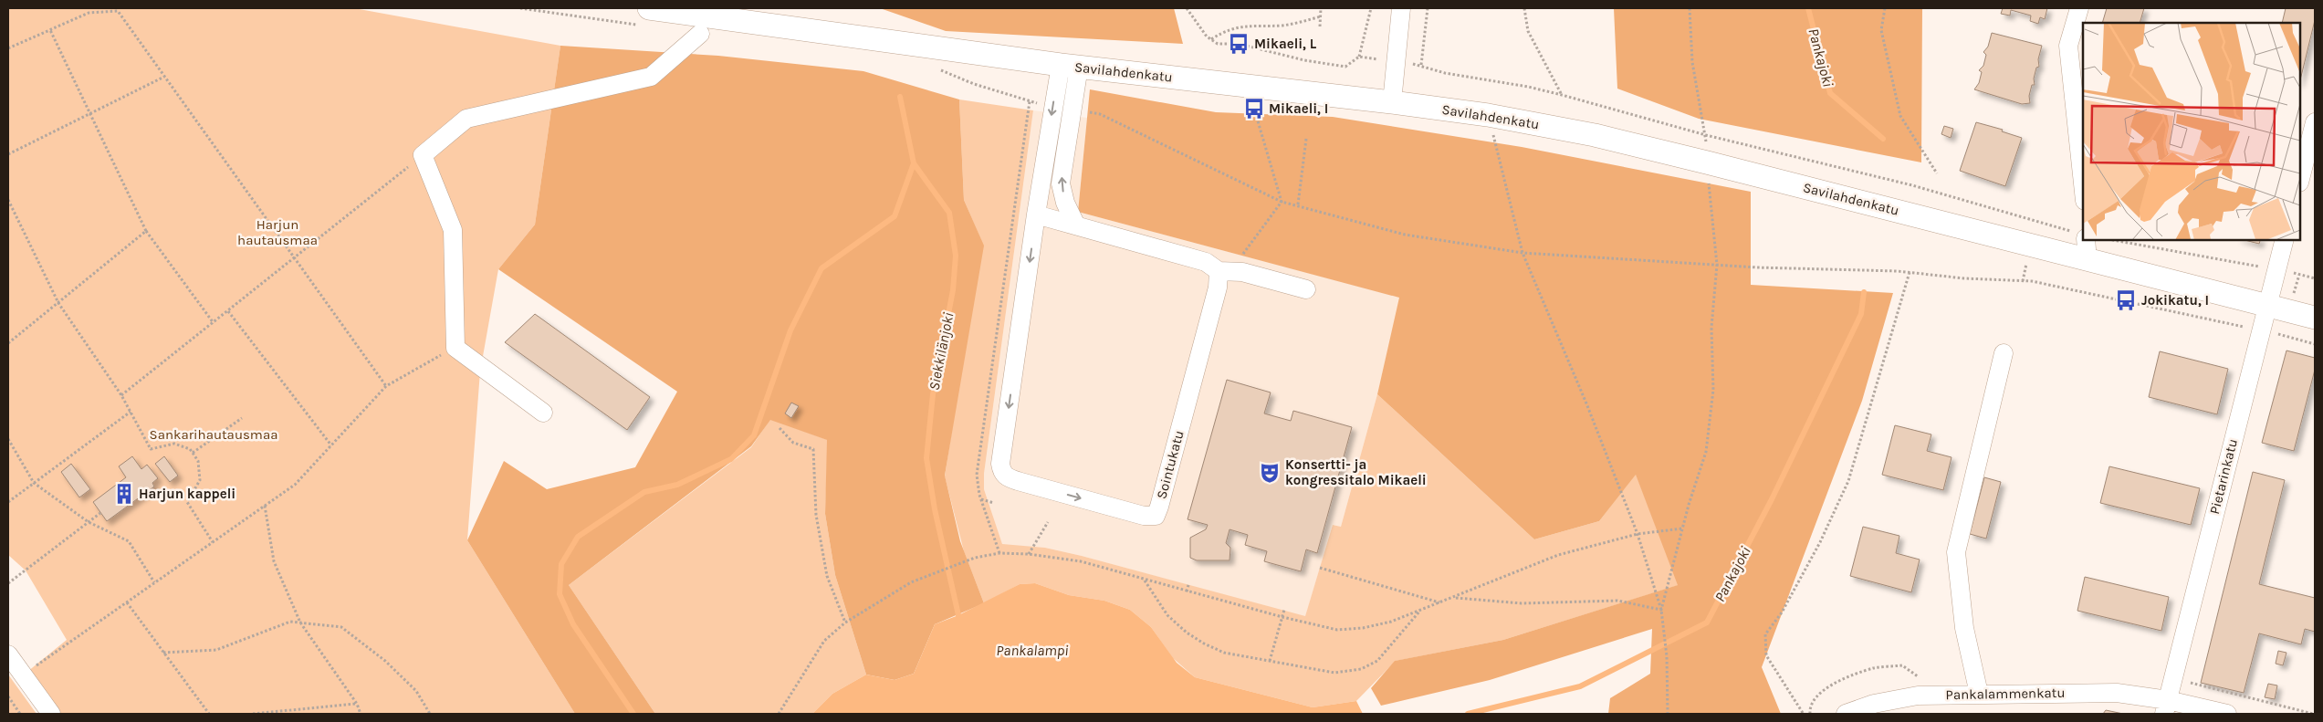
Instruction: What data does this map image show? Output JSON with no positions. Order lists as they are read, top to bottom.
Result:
{
  "streets": {
    "main road": ["Savilahdenkatu"],
    "street": ["Sointukatu", "Pietarinkatu", "Pankalammenkatu"]
  },
  "crossings": [
    ["Savilahdenkatu", "Sointukatu"],
    ["Savilahdenkatu", "Pietarinkatu"],
    ["Pietarinkatu", "Pankalammenkatu"]
  ],
  "water": ["Pankajoki", "Siekkilänjoki", "Pankalampi"],
  "parks": ["Harjun hautausmaa", "Sankarihautausmaa"],
  "places": {
    "bus stop": ["Mikaeli, L", "Mikaeli, I", "Jokikatu, I"],
    "theatre": ["Konsertti- ja kongressitalo Mikaeli"],
    "building": ["Harjun kappeli"]
  }
}
